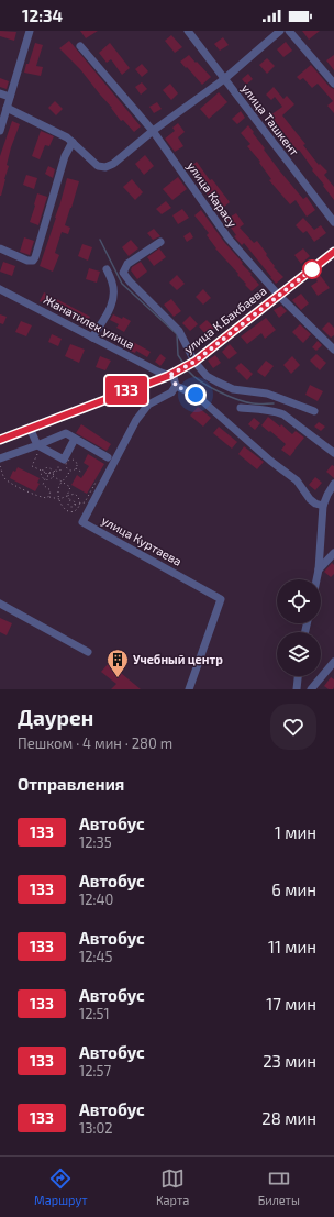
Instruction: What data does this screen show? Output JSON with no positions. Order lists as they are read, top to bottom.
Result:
{
  "streets": {
    "street": [
      "улица Ташкент",
      "улица Карасу",
      "улица К.Бакбаева",
      "Жанатилек улица",
      "улица Куртаева"
    ]
  },
  "crossings": [
    ["улица Карасу", "улица К.Бакбаева"],
    ["улица К.Бакбаева", "Жанатилек улица"]
  ],
  "places": {
    "building": ["Учебный центр"]
  },
  "lines": ["bus line 133"],
  "page": {
    "status": "12:34",
    "on_map": "133",
    "heading": [
      ["Даурен", "Пешком · 4 мин · 280 m"],
      "Отправления"
    ],
    "list": [
      {
        "mark": "133",
        "name": "Автобус",
        "note": "12:35",
        "value": "1 мин"
      },
      {
        "mark": "133",
        "name": "Автобус",
        "note": "12:40",
        "value": "6 мин"
      },
      {
        "mark": "133",
        "name": "Автобус",
        "note": "12:45",
        "value": "11 мин"
      },
      {
        "mark": "133",
        "name": "Автобус",
        "note": "12:51",
        "value": "17 мин"
      },
      {
        "mark": "133",
        "name": "Автобус",
        "note": "12:57",
        "value": "23 мин"
      },
      {
        "mark": "133",
        "name": "Автобус",
        "note": "13:02",
        "value": "28 мин"
      }
    ],
    "tabs": ["Маршрут", "Карта", "Билеты"]
  }
}
